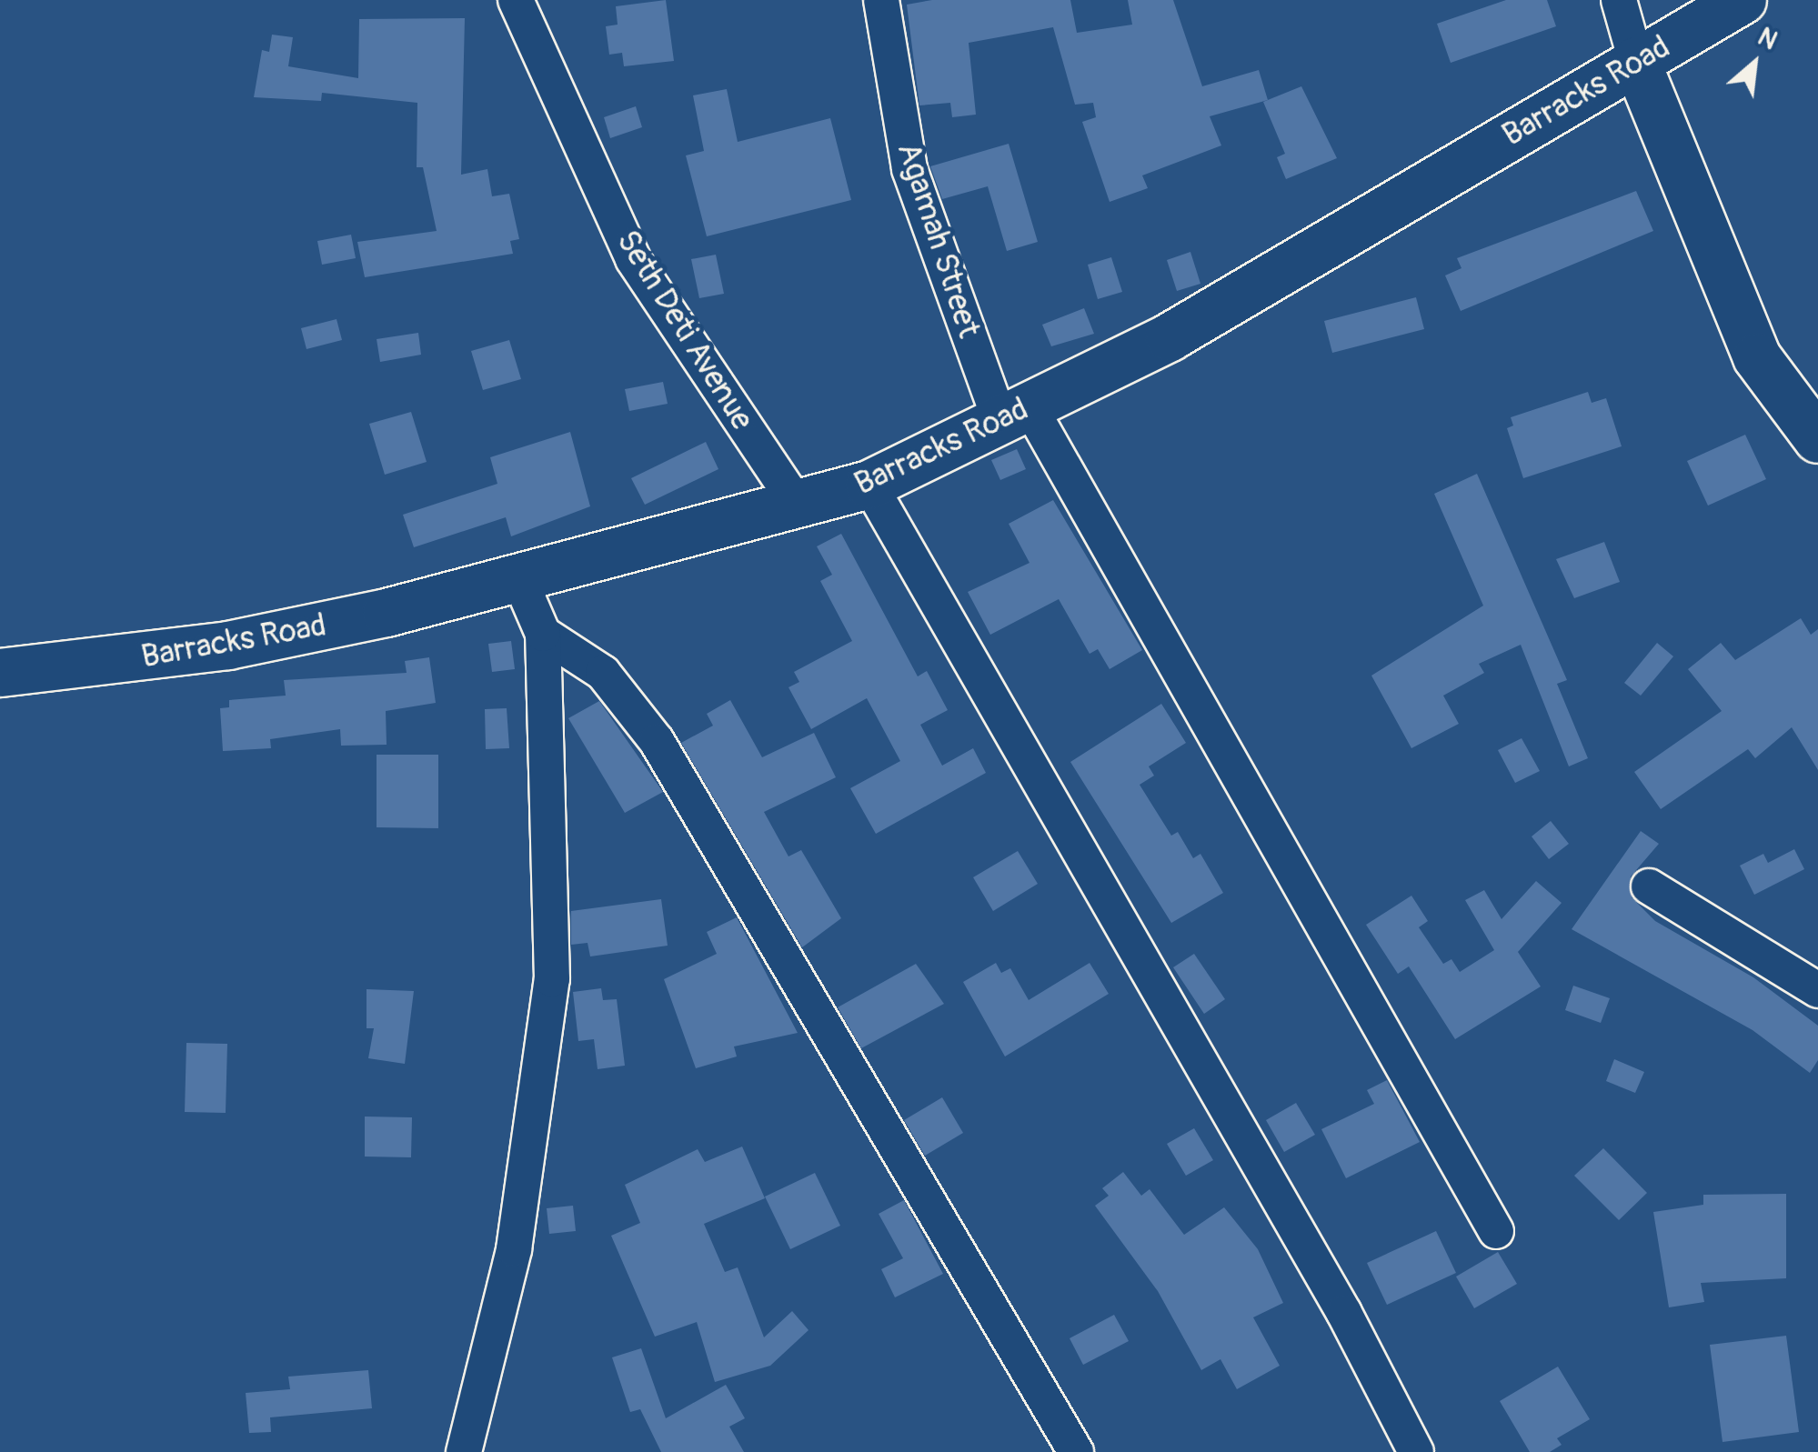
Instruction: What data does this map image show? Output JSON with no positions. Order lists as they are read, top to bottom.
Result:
{
  "streets": {
    "street": ["Barracks Road", "Agamah Street", "Seth Deti Avenue"]
  },
  "crossings": [
    ["Barracks Road", "Agamah Street"],
    ["Barracks Road", "Seth Deti Avenue"]
  ],
  "north": "top right"
}
